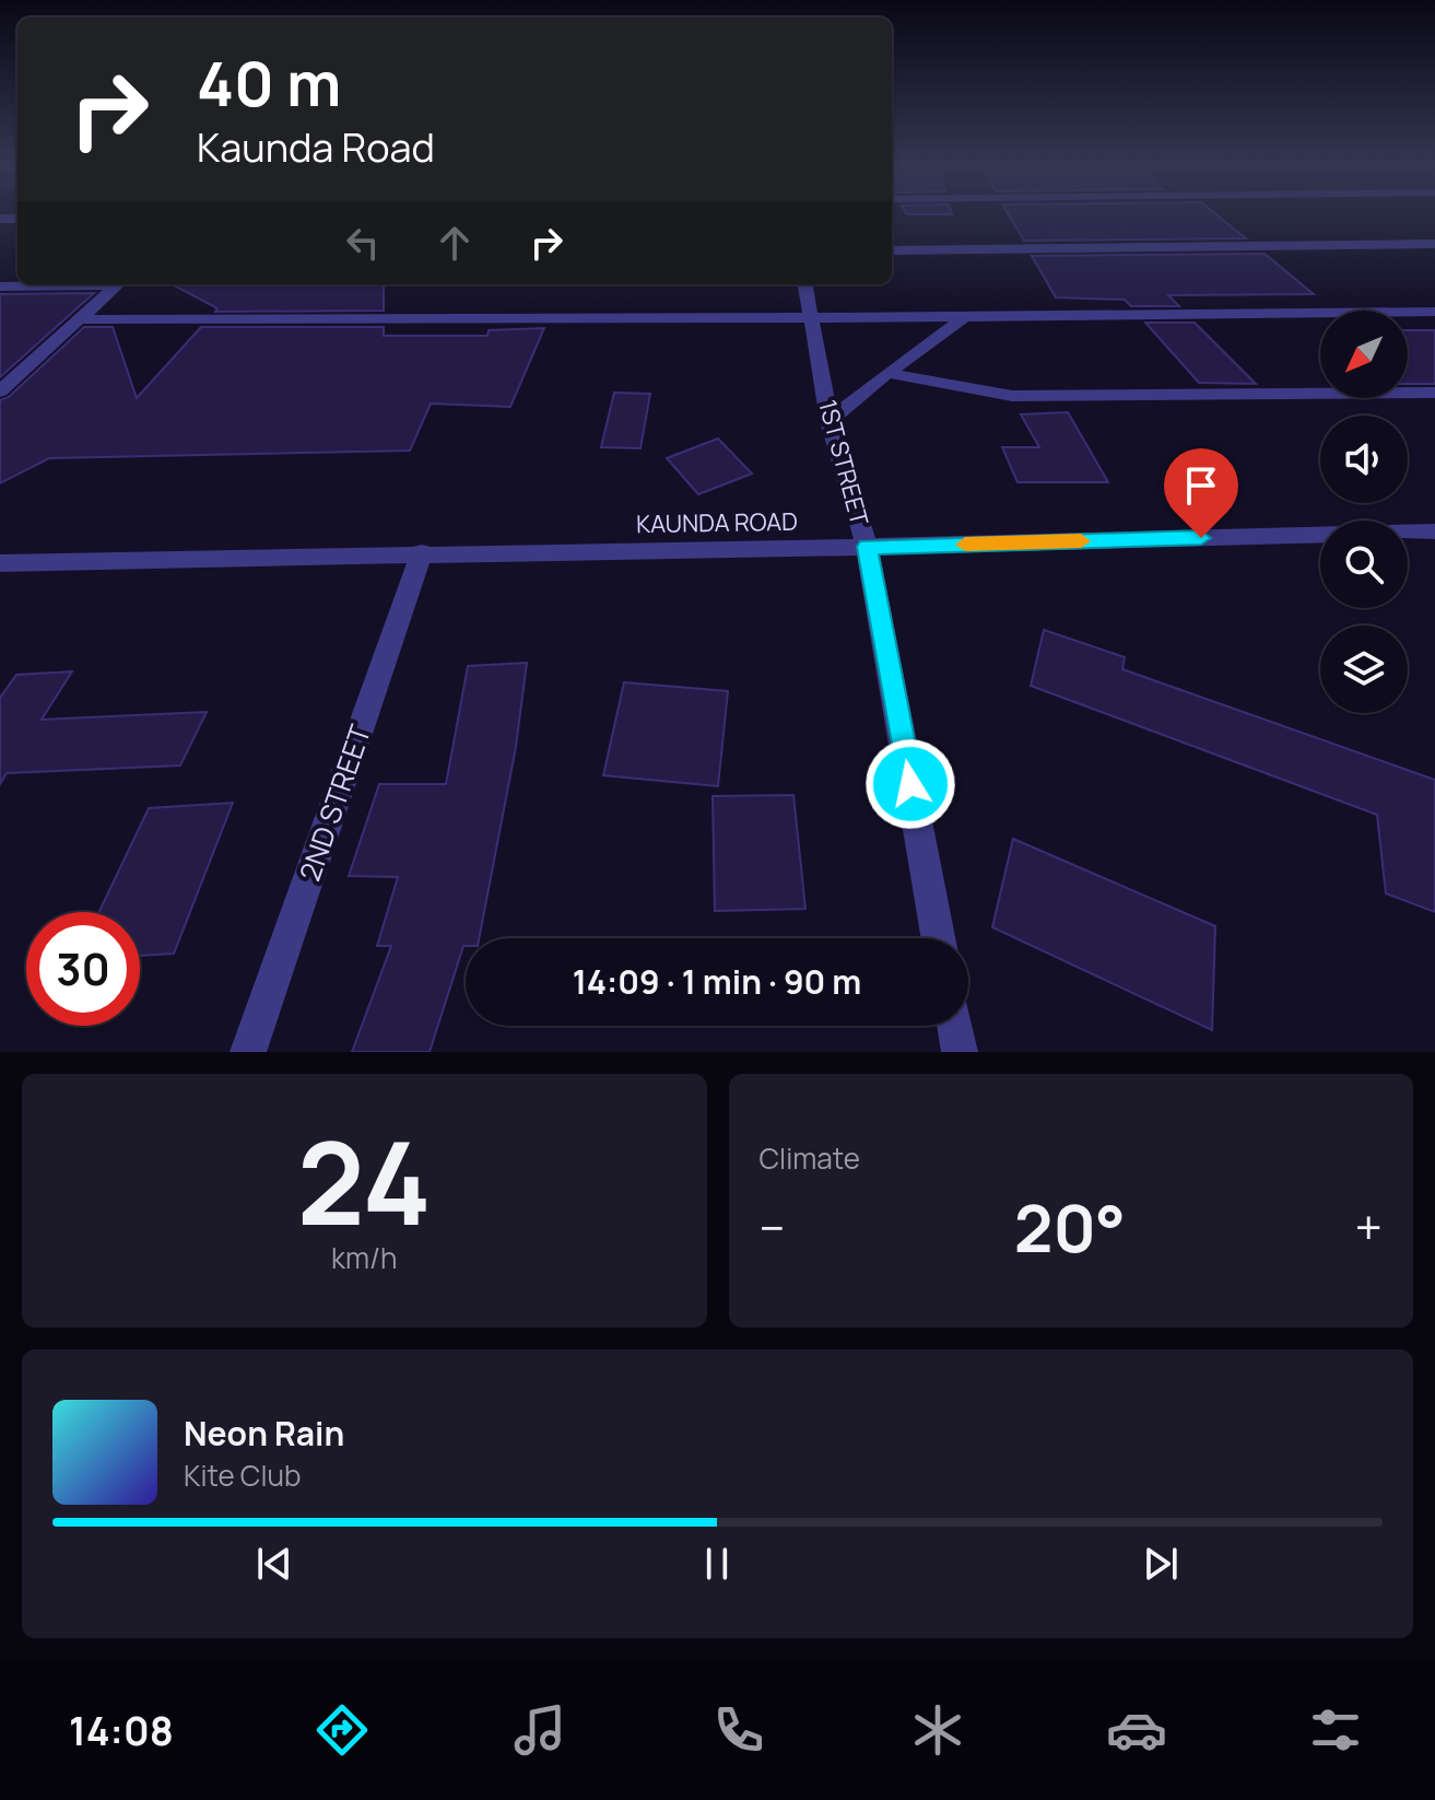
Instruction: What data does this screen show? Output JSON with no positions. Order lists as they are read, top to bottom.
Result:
{
  "streets": {
    "street": ["1ST STREET", "KAUNDA ROAD", "2ND STREET"]
  },
  "crossings": [
    ["1ST STREET", "KAUNDA ROAD"],
    ["KAUNDA ROAD", "2ND STREET"]
  ],
  "north": "bottom left",
  "page": {
    "turn": ["40 m", "Kaunda Road"],
    "limit": "30",
    "trip": "14:09 · 1 min · 90 m",
    "tile": [
      ["24", "km/h"],
      "Climate"
    ],
    "heat": ["−", "20°", "+"],
    "song": ["Neon Rain", "Kite Club"],
    "tabs": "14:08"
  }
}
